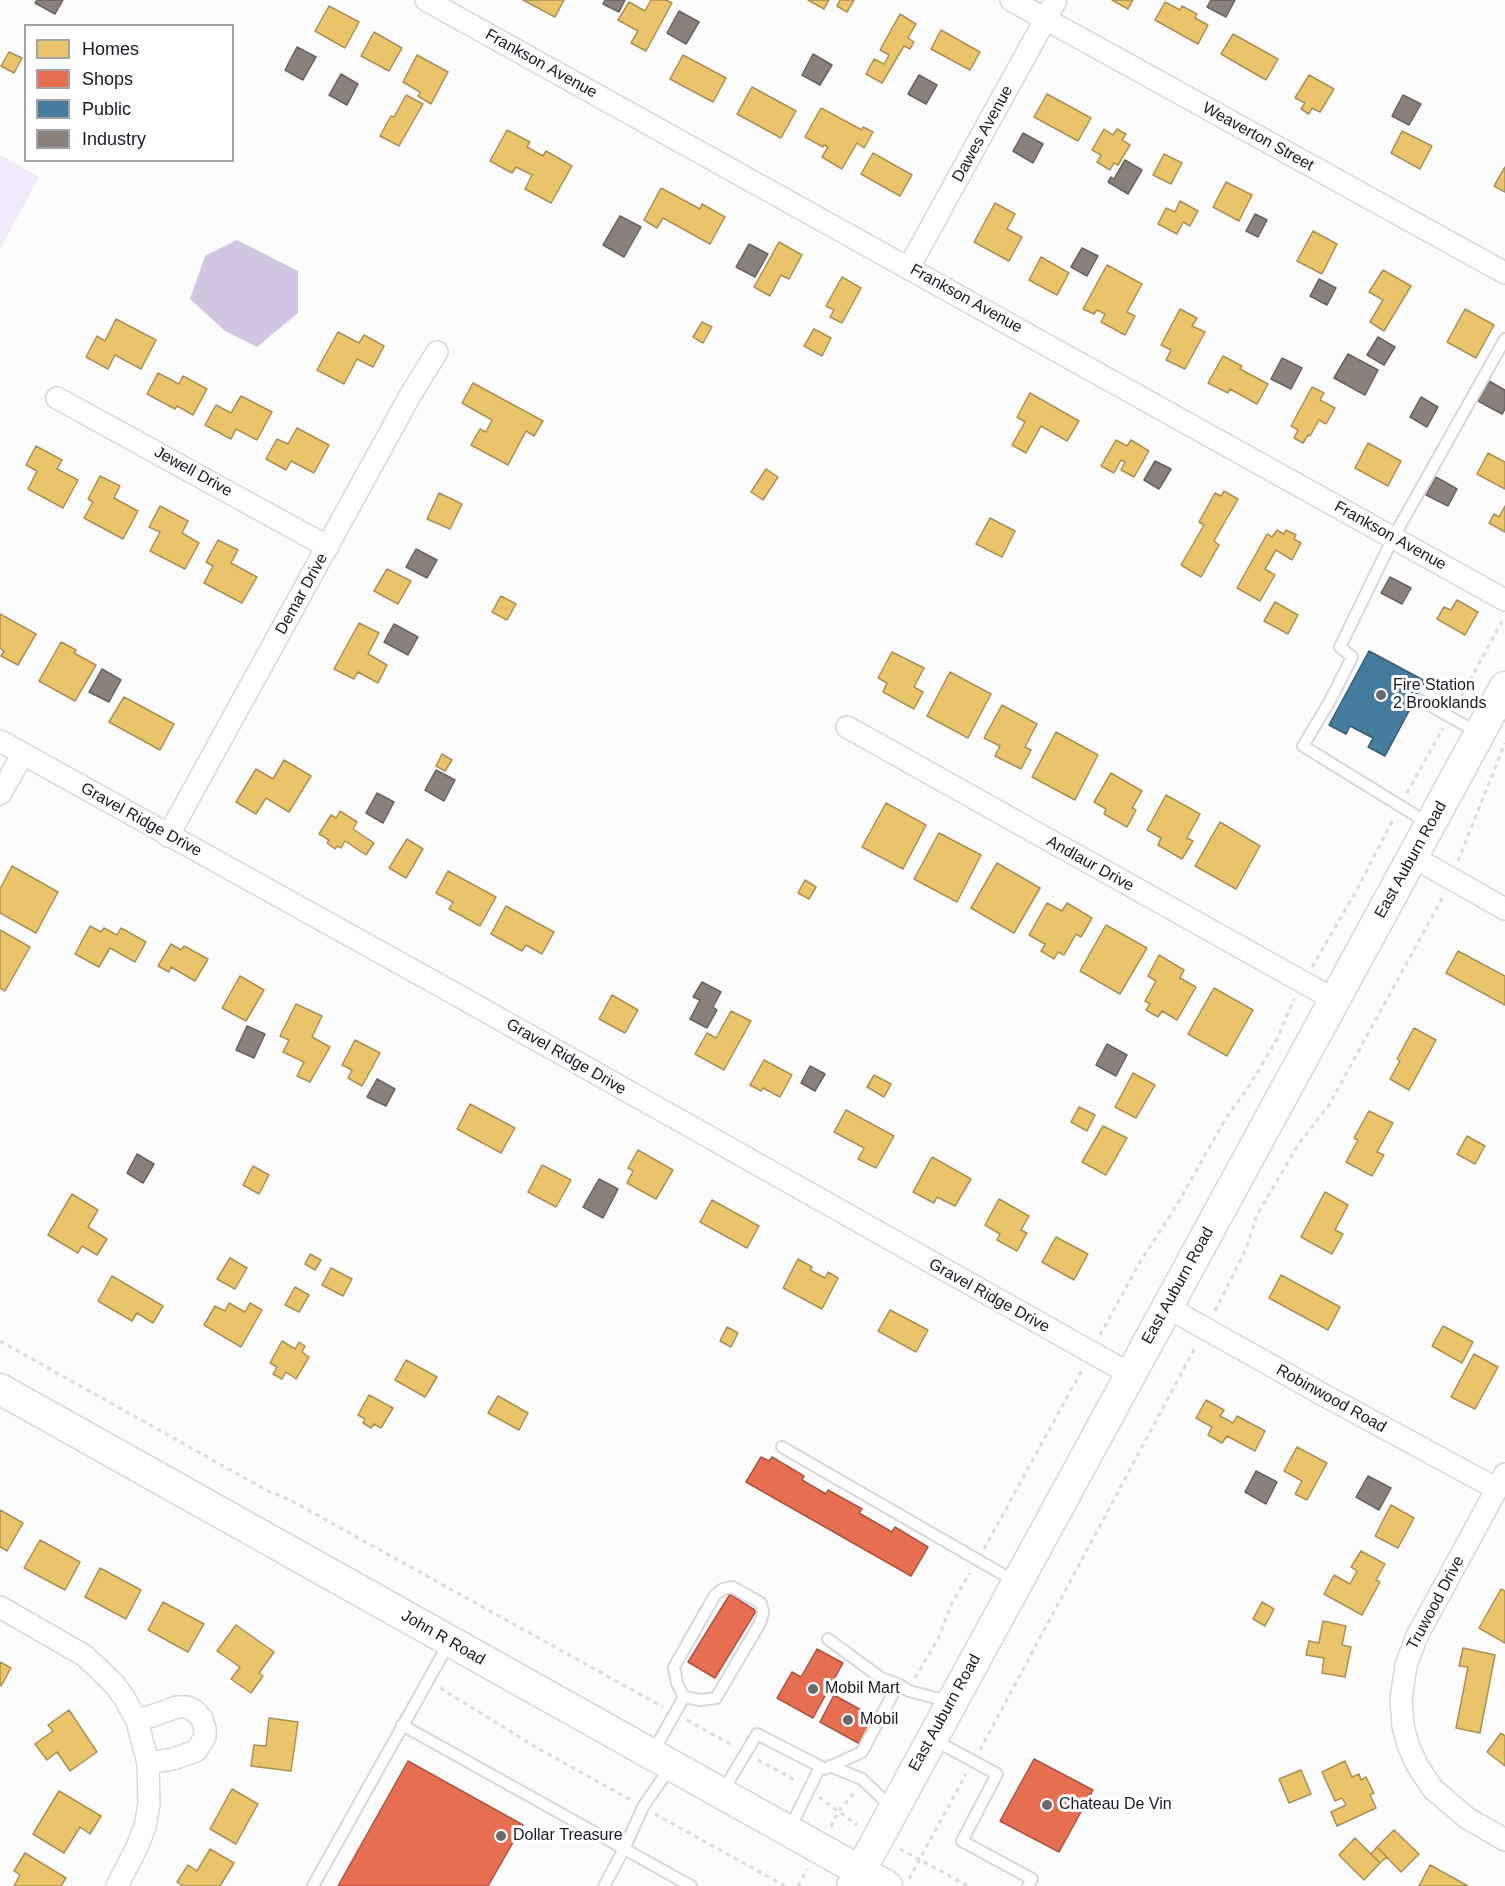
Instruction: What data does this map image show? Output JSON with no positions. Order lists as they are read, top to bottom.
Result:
{
  "streets": {
    "main road": ["East Auburn Road", "John R Road"],
    "street": [
      "Frankson Avenue",
      "Dawes Avenue",
      "Weaverton Street",
      "Jewell Drive",
      "Demar Drive",
      "Gravel Ridge Drive",
      "Andlaur Drive",
      "Robinwood Road",
      "Truwood Drive"
    ]
  },
  "crossings": [
    ["Frankson Avenue", "Dawes Avenue"],
    ["Dawes Avenue", "Weaverton Street"],
    ["Jewell Drive", "Demar Drive"],
    ["Demar Drive", "Gravel Ridge Drive"],
    ["Gravel Ridge Drive", "East Auburn Road"],
    ["East Auburn Road", "Andlaur Drive"],
    ["East Auburn Road", "Robinwood Road"],
    ["East Auburn Road", "John R Road"],
    ["Robinwood Road", "Truwood Drive"]
  ],
  "places": [
    "Fire Station 2 Brooklands",
    "Mobil Mart",
    "Mobil",
    "Chateau De Vin",
    "Dollar Treasure"
  ],
  "legend": [
    "Homes",
    "Shops",
    "Public",
    "Industry"
  ]
}
